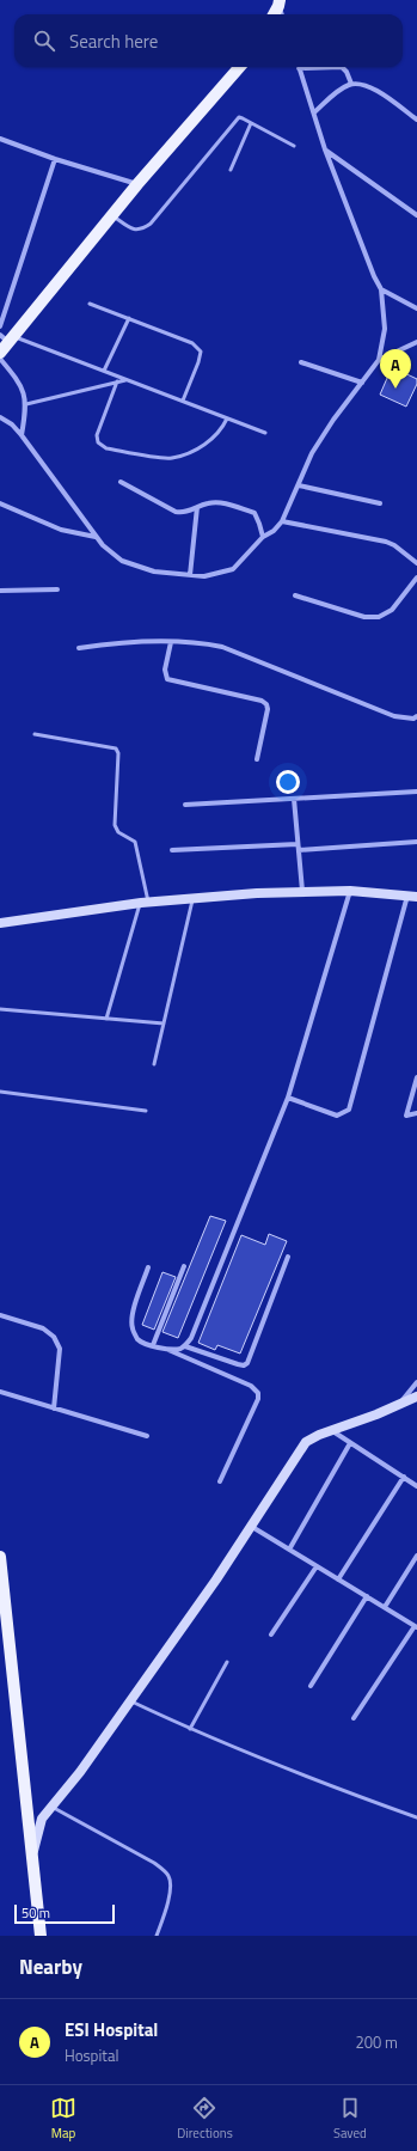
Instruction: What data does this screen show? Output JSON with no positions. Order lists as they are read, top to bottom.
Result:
{
  "scale_bar": "50 m",
  "page": {
    "search": "Search here",
    "pins": "A",
    "scale": "50 m",
    "heading": "Nearby",
    "list": [
      {
        "mark": "A",
        "name": "ESI Hospital",
        "note": "Hospital",
        "value": "200 m"
      }
    ],
    "nav": ["Map", "Directions", "Saved"]
  }
}
